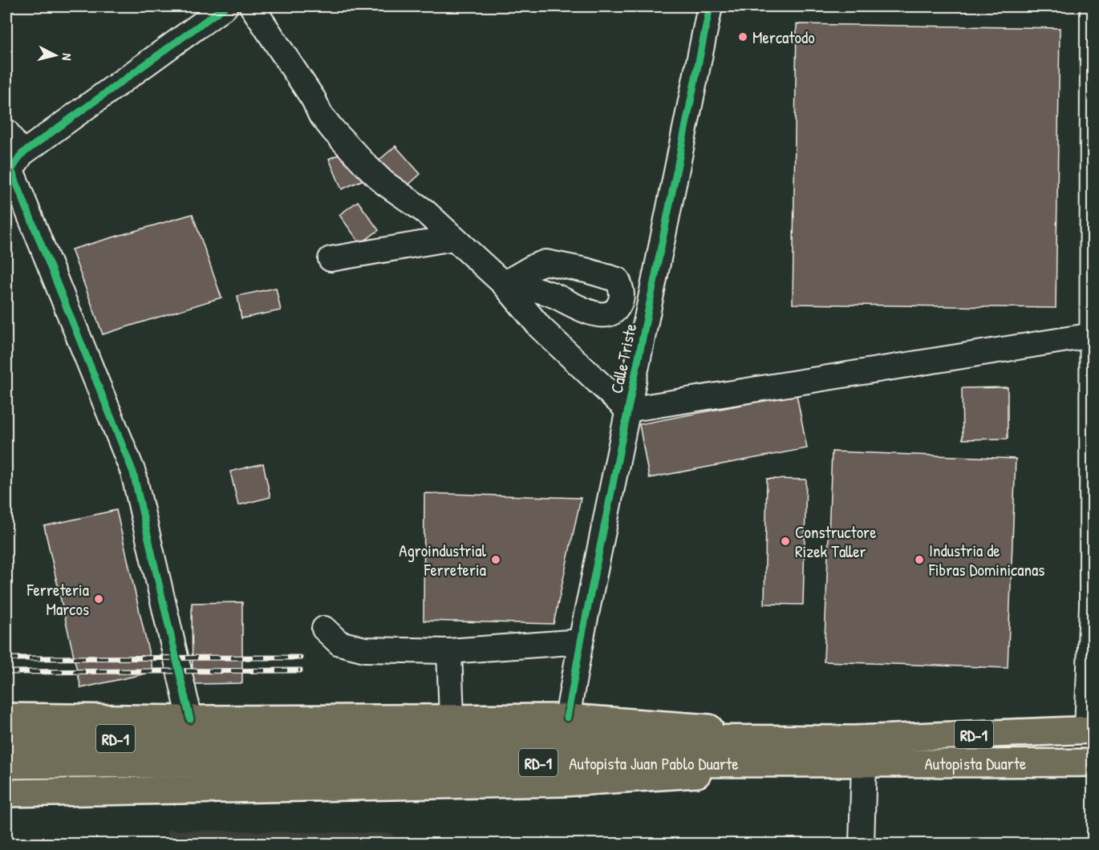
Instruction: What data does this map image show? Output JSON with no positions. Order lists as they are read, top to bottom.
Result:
{
  "streets": {
    "main road": ["RD-1", "Autopista Juan Pablo Duarte", "Autopista Duarte"],
    "street": ["Calle Triste"]
  },
  "crossings": [
    ["RD-1", "Autopista Juan Pablo Duarte"],
    ["Autopista Juan Pablo Duarte", "Autopista Duarte"]
  ],
  "places": [
    "Mercatodo",
    "Constructore Rizek Taller",
    "Agroindustrial Ferreteria",
    "Industria de Fibras Dominicanas",
    "Ferreteria Marcos"
  ],
  "north": "right"
}
